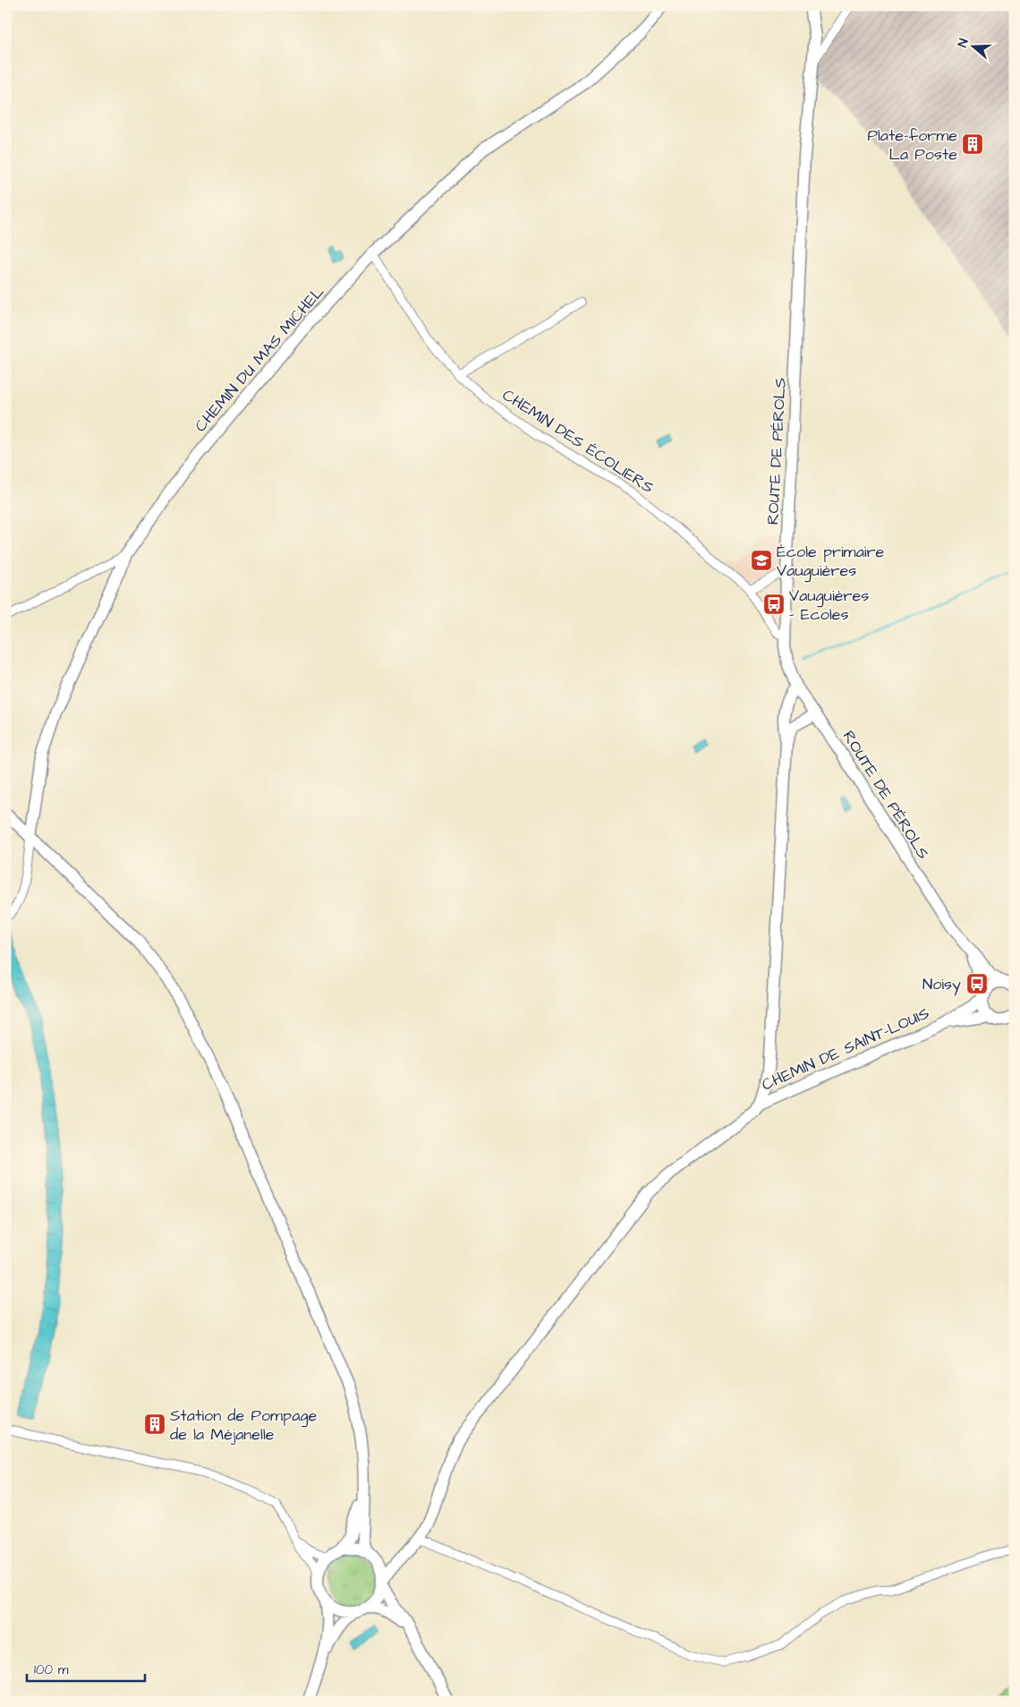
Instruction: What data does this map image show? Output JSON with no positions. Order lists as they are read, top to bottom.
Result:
{
  "streets": {
    "street": [
      "CHEMIN DU MAS MICHEL",
      "CHEMIN DES ÉCOLIERS",
      "ROUTE DE PÉROLS",
      "CHEMIN DE SAINT-LOUIS"
    ]
  },
  "crossings": [
    ["CHEMIN DU MAS MICHEL", "CHEMIN DES ÉCOLIERS"],
    ["CHEMIN DES ÉCOLIERS", "ROUTE DE PÉROLS"],
    ["ROUTE DE PÉROLS", "CHEMIN DE SAINT-LOUIS"]
  ],
  "places": {
    "building": ["Plate-forme La Poste", "Station de Pompage de la Méjanelle"],
    "school or university": ["École primaire Vauguières"],
    "bus stop": ["Vauguières - Ecoles", "Noisy"]
  },
  "scale_bar": "100 m",
  "north": "left"
}
